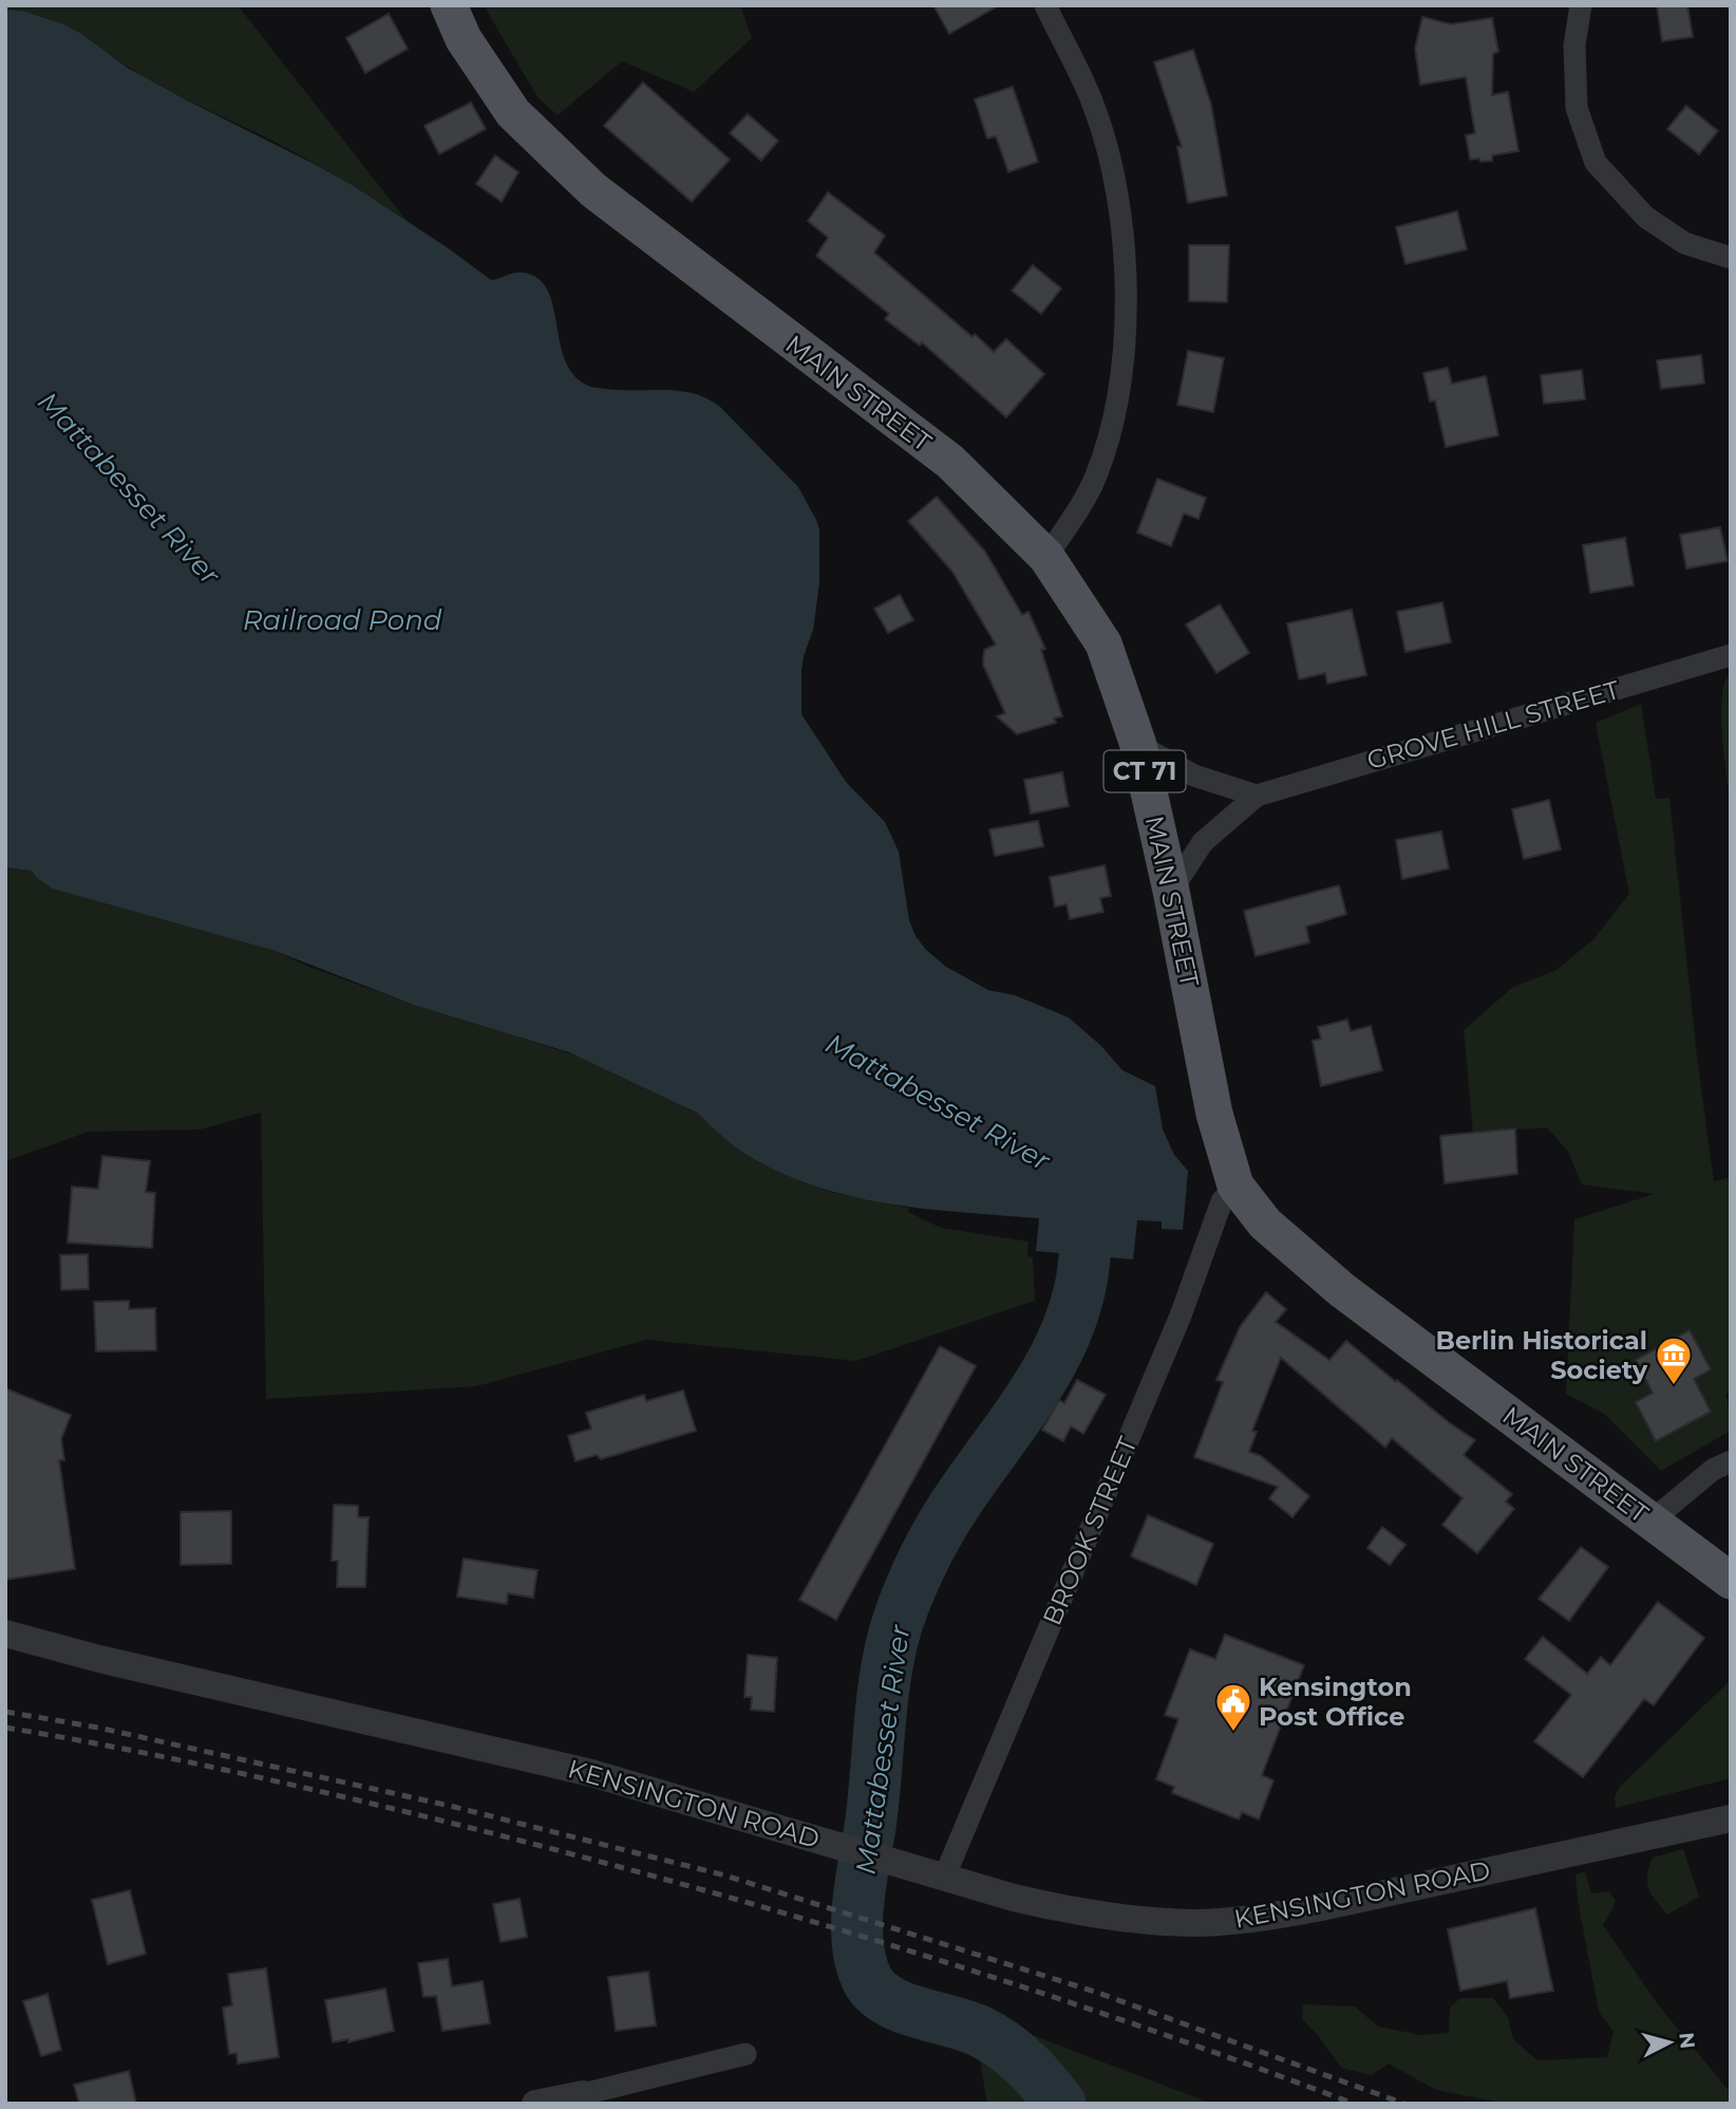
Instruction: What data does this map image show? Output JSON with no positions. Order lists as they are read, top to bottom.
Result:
{
  "streets": {
    "main road": ["MAIN STREET", "CT 71"],
    "street": ["GROVE HILL STREET", "BROOK STREET", "KENSINGTON ROAD"]
  },
  "crossings": [
    ["MAIN STREET", "GROVE HILL STREET"],
    ["MAIN STREET", "BROOK STREET"],
    ["BROOK STREET", "KENSINGTON ROAD"]
  ],
  "water": ["Mattabesset River", "Railroad Pond"],
  "places": {
    "museum": ["Berlin Historical Society"],
    "public building": ["Kensington Post Office"]
  },
  "north": "right"
}
